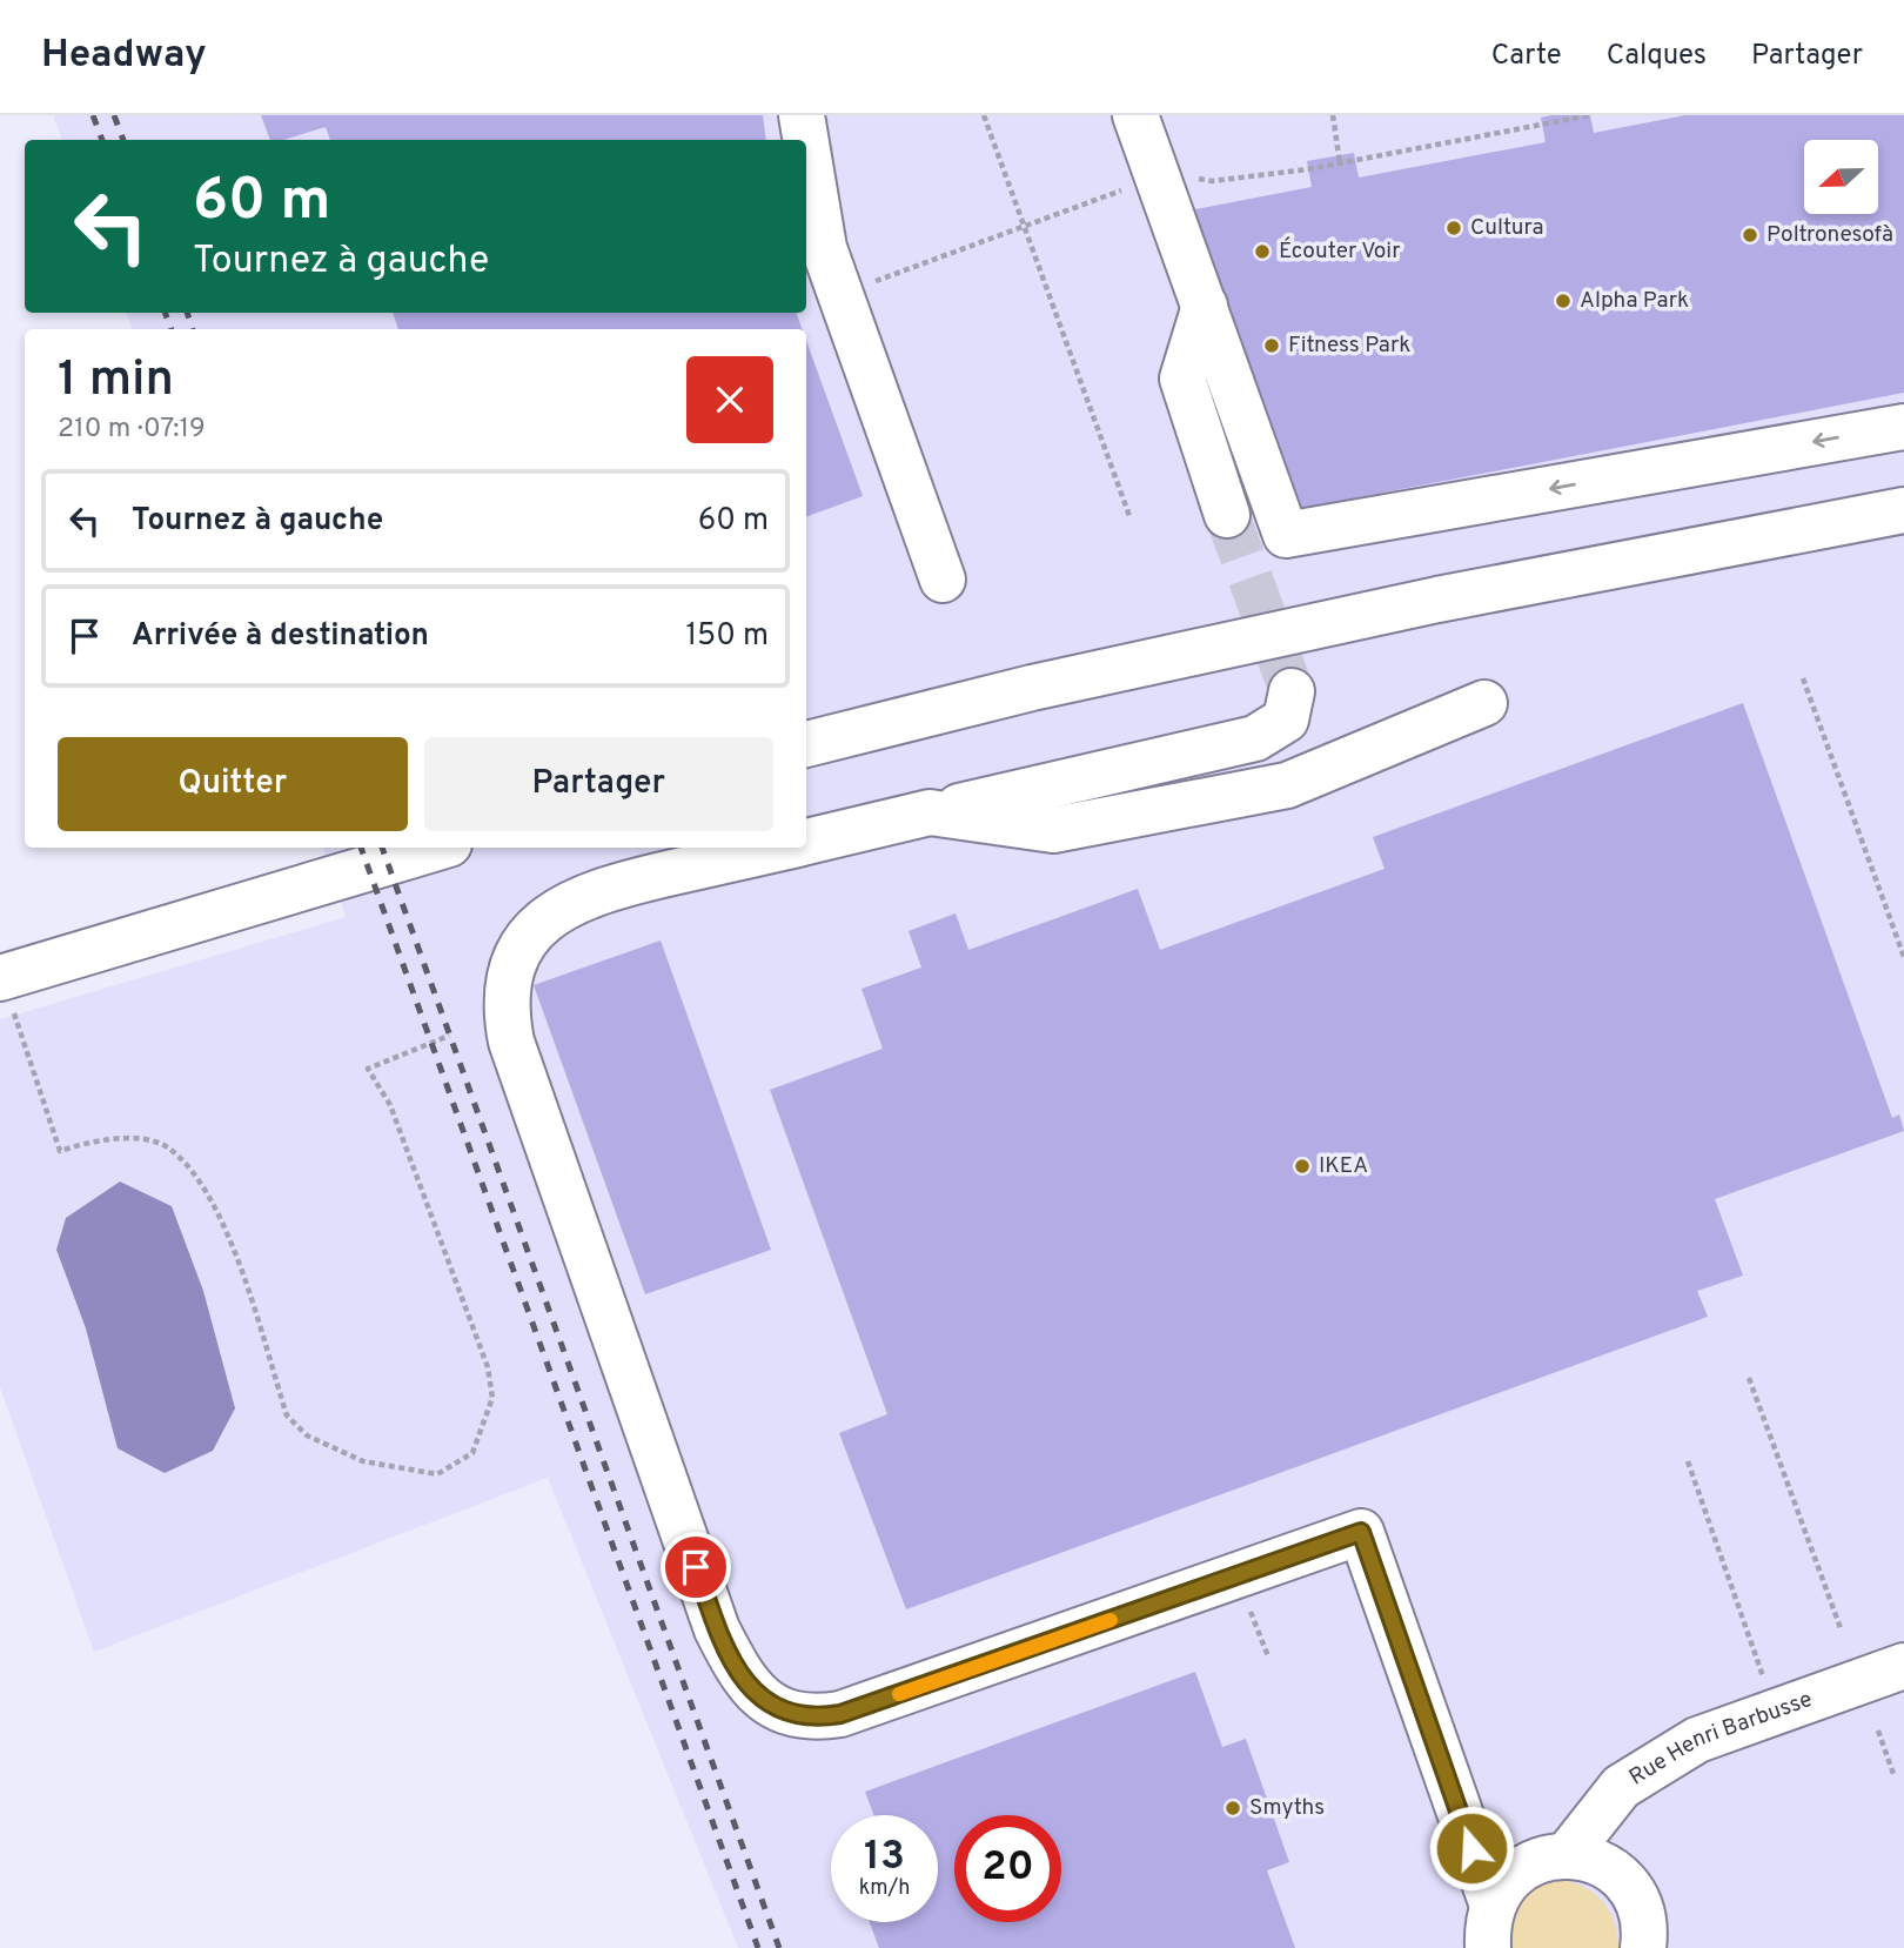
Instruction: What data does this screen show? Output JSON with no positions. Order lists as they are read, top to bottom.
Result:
{
  "streets": {
    "main road": ["Rue Henri Barbusse"]
  },
  "places": [
    "Cultura",
    "Poltronesofà",
    "Écouter Voir",
    "Alpha Park",
    "Fitness Park",
    "IKEA",
    "Smyths"
  ],
  "north": "left",
  "page": {
    "header": "Headway",
    "nav": ["Carte", "Calques", "Partager"],
    "turn": ["60 m", "Tournez à gauche"],
    "heading": ["1 min", "210 m · 07:19"],
    "list": [
      {
        "name": "Tournez à gauche",
        "value": "60 m"
      },
      {
        "name": "Arrivée à destination",
        "value": "150 m"
      }
    ],
    "buttons": ["Quitter", "Partager"],
    "speed": "13 km/h",
    "limit": "20"
  }
}
